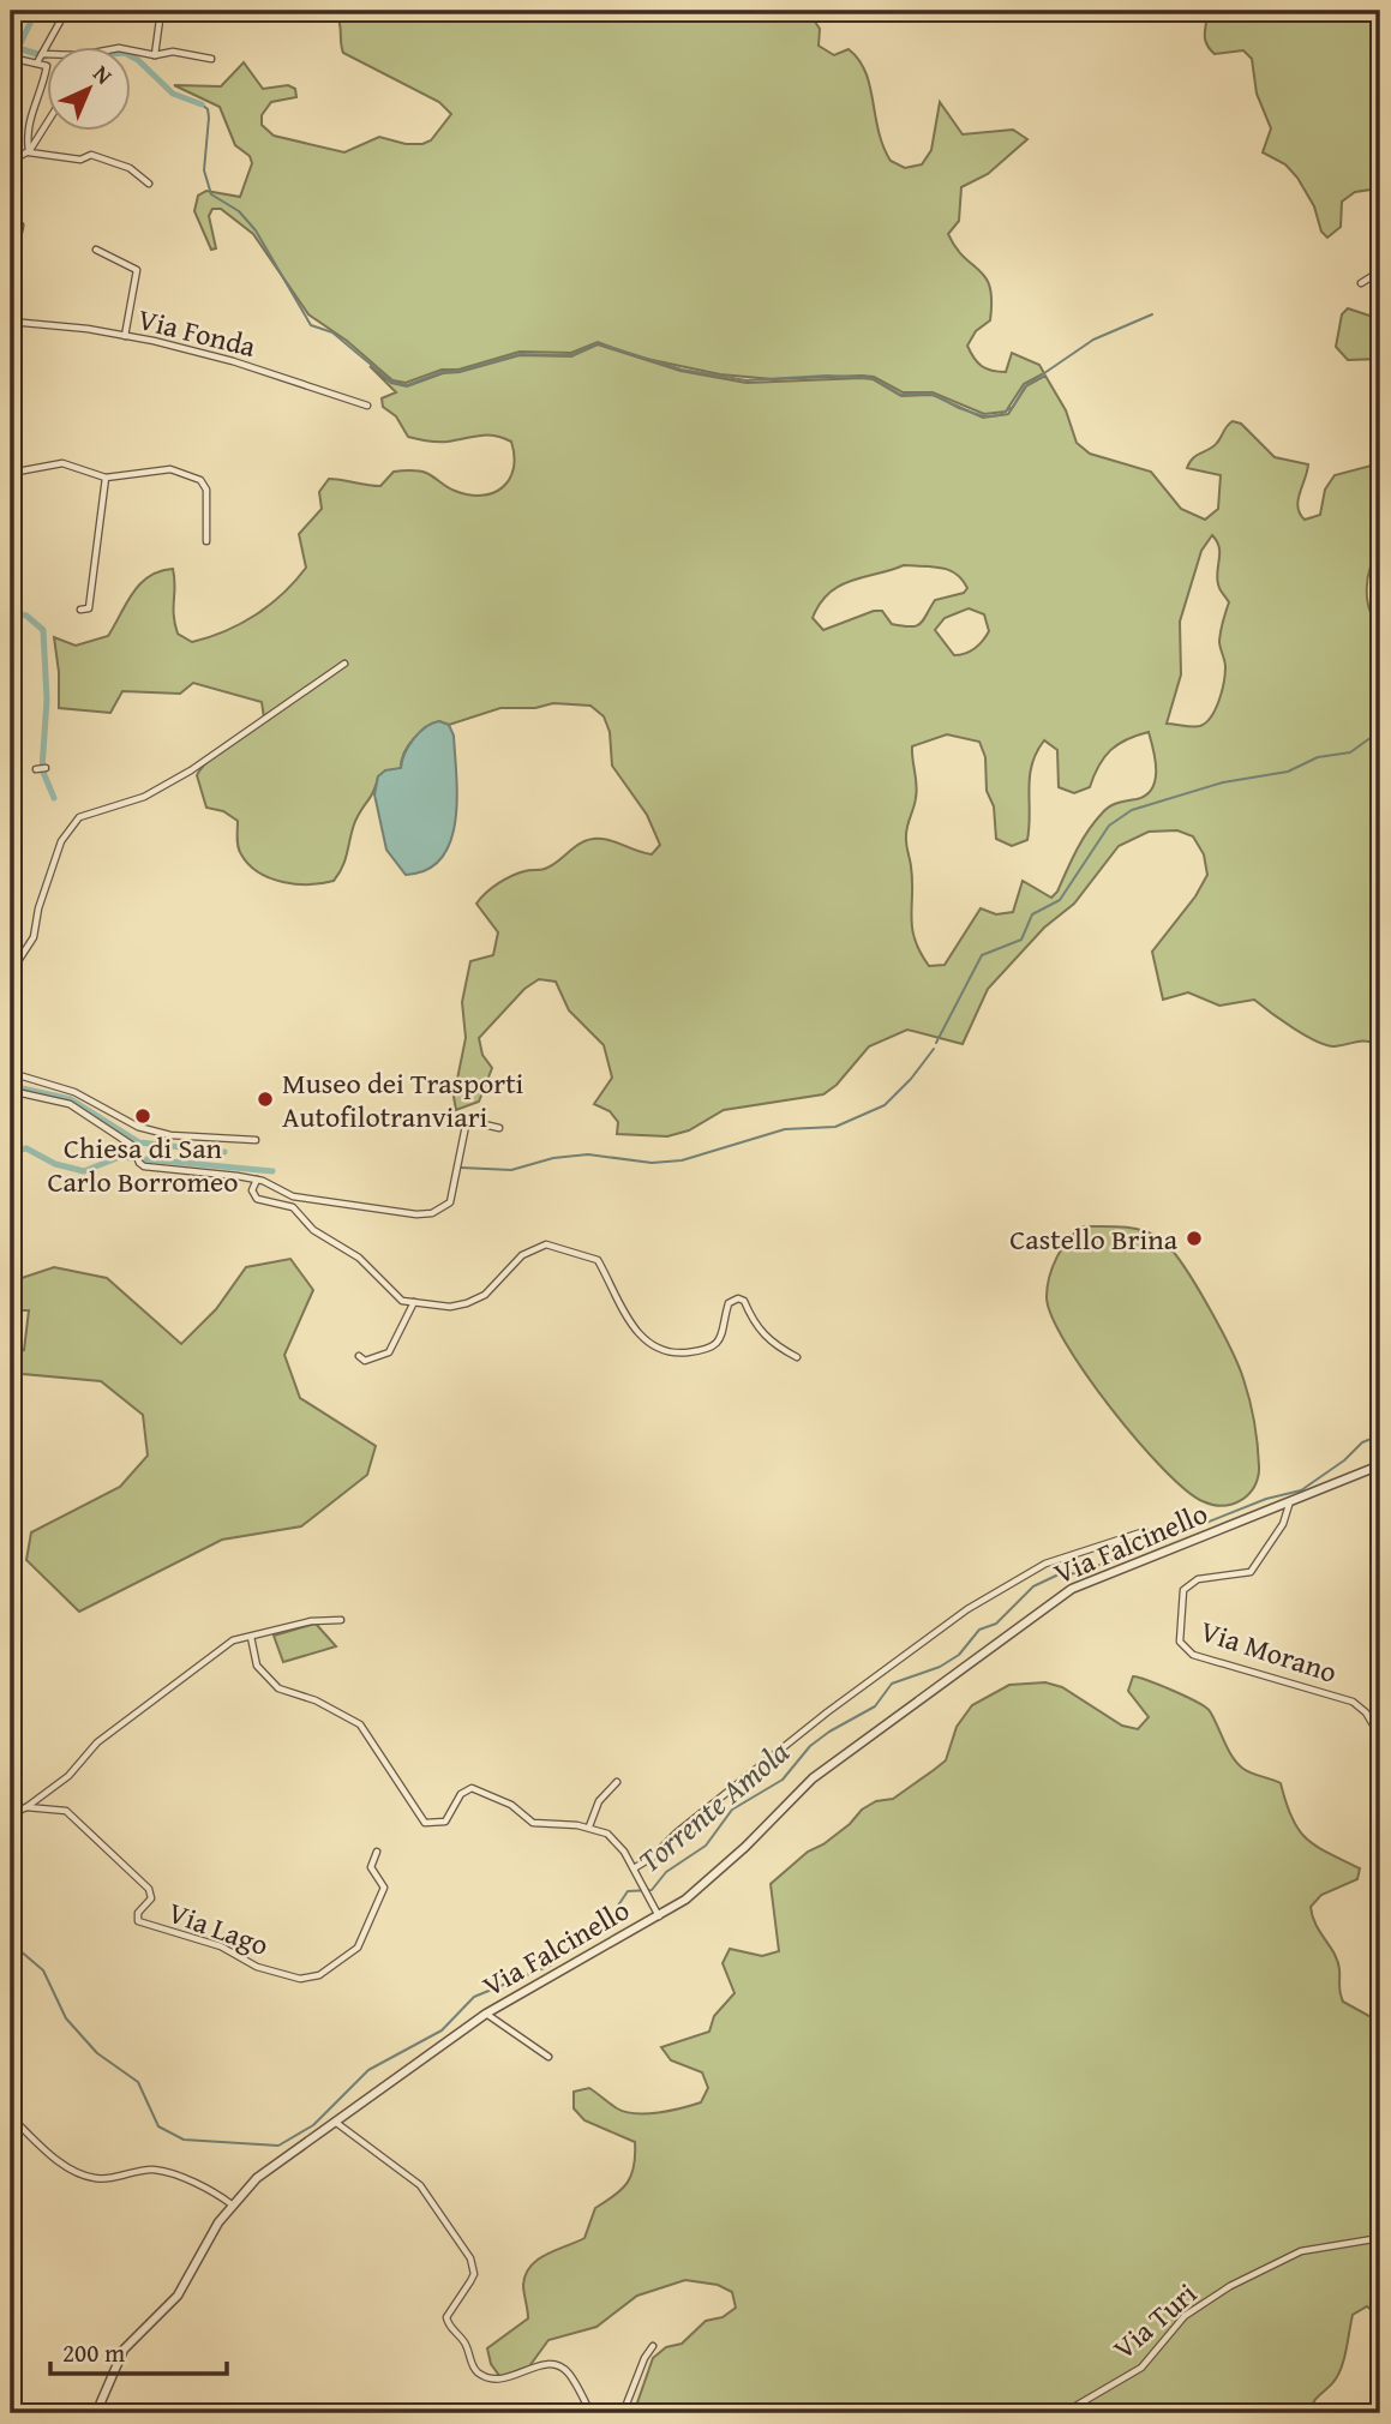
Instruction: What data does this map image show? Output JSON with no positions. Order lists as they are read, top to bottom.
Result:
{
  "streets": {
    "street": [
      "Via Fonda",
      "Via Falcinello",
      "Via Morano",
      "Via Lago",
      "Via Turi"
    ]
  },
  "crossings": [
    ["Via Falcinello", "Via Morano"]
  ],
  "water": ["Torrente Amola"],
  "places": ["Museo dei Trasporti Autofilotranviari", "Chiesa di San Carlo Borromeo", "Castello Brina"],
  "scale_bar": "200 m",
  "north": "top right"
}
